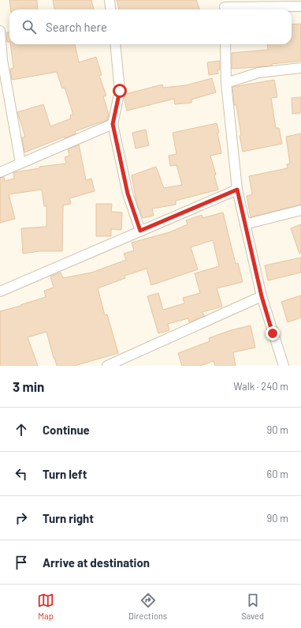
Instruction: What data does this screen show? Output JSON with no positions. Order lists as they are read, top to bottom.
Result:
{
  "page": {
    "search": "Search here",
    "heading": ["3 min", "Walk · 240 m"],
    "list": [
      ["Continue", "90 m"],
      ["Turn left", "60 m"],
      ["Turn right", "90 m"],
      "Arrive at destination"
    ],
    "nav": ["Map", "Directions", "Saved"]
  }
}
